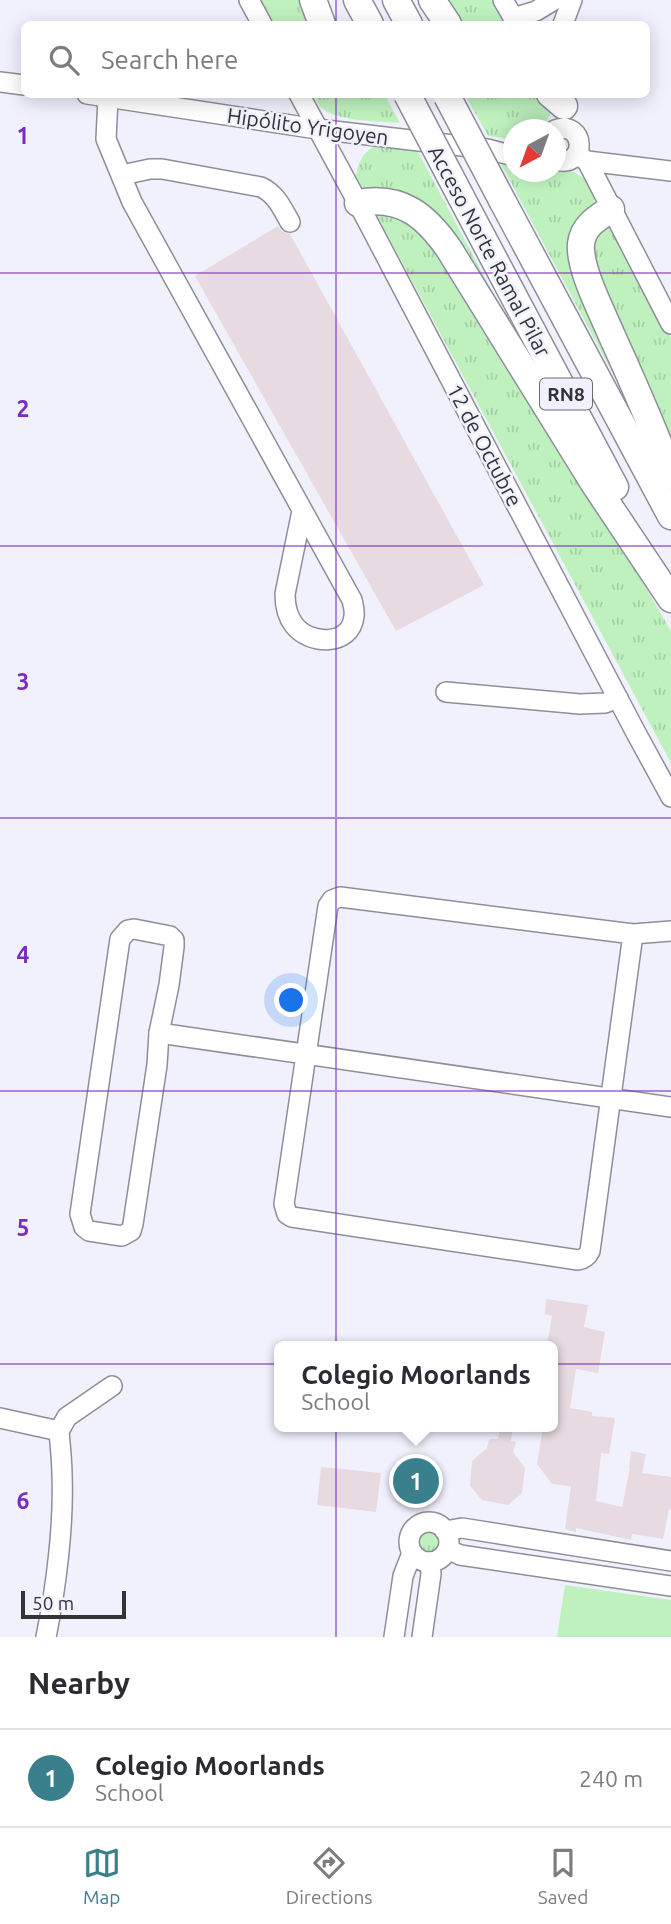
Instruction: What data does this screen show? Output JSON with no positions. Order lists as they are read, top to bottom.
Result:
{
  "streets": {
    "highway": ["Acceso Norte Ramal Pilar", "RN8"],
    "street": ["Hipólito Yrigoyen", "12 de Octubre"]
  },
  "crossings": [
    ["Hipólito Yrigoyen", "12 de Octubre"]
  ],
  "scale_bar": "50 m",
  "north": "bottom left",
  "page": {
    "search": "Search here",
    "popup": ["Colegio Moorlands", "School"],
    "pins": "1",
    "scale": "50 m",
    "heading": "Nearby",
    "list": [
      {
        "mark": "1",
        "name": "Colegio Moorlands",
        "note": "School",
        "value": "240 m"
      }
    ],
    "nav": ["Map", "Directions", "Saved"]
  },
  "grid": {
    "rows": [
      "1",
      "2",
      "3",
      "4",
      "5",
      "6"
    ]
  }
}
